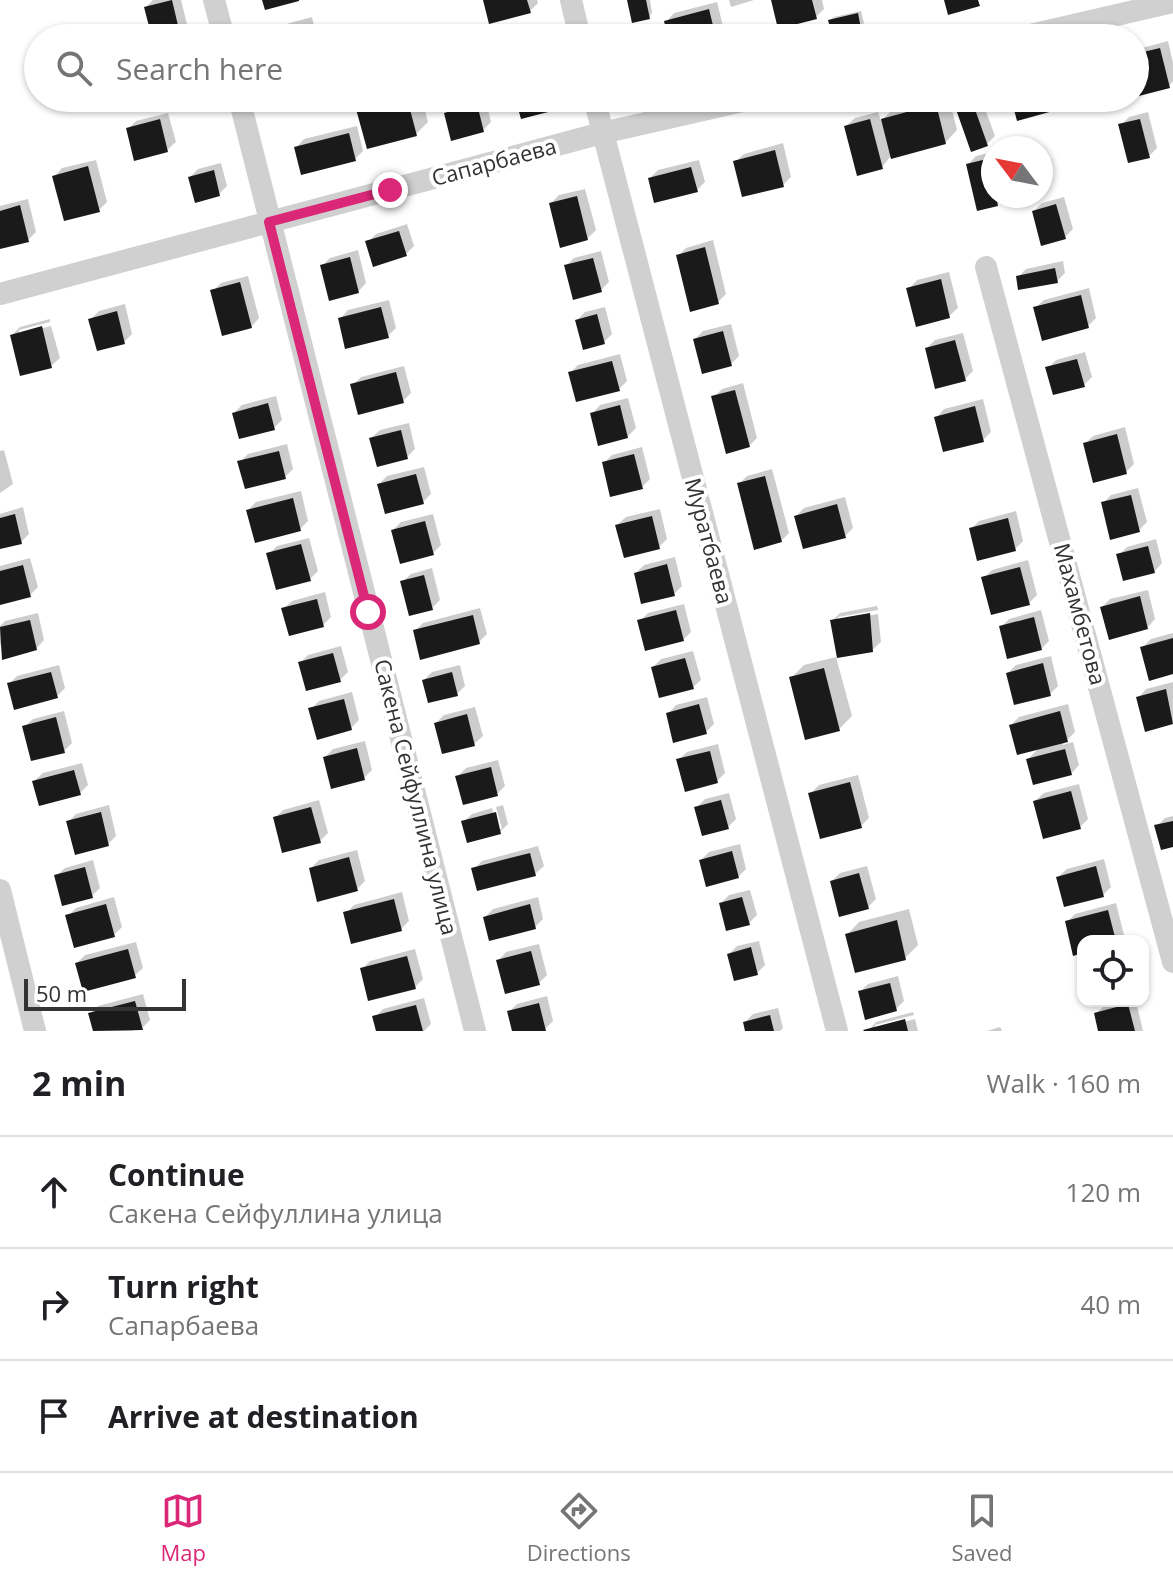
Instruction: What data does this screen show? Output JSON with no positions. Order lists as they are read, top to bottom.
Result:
{
  "streets": {
    "street": [
      "Сапарбаева",
      "Муратбаева",
      "Махамбетова",
      "Сакена Сейфуллина улица"
    ]
  },
  "crossings": [
    ["Сапарбаева", "Муратбаева"],
    ["Сапарбаева", "Сакена Сейфуллина улица"]
  ],
  "scale_bar": "50 m",
  "north": "top left",
  "page": {
    "search": "Search here",
    "scale": "50 m",
    "heading": ["2 min", "Walk · 160 m"],
    "list": [
      ["Continue", "Сакена Сейфуллина улица", "120 m"],
      ["Turn right", "Сапарбаева", "40 m"],
      "Arrive at destination"
    ],
    "nav": ["Map", "Directions", "Saved"]
  }
}
